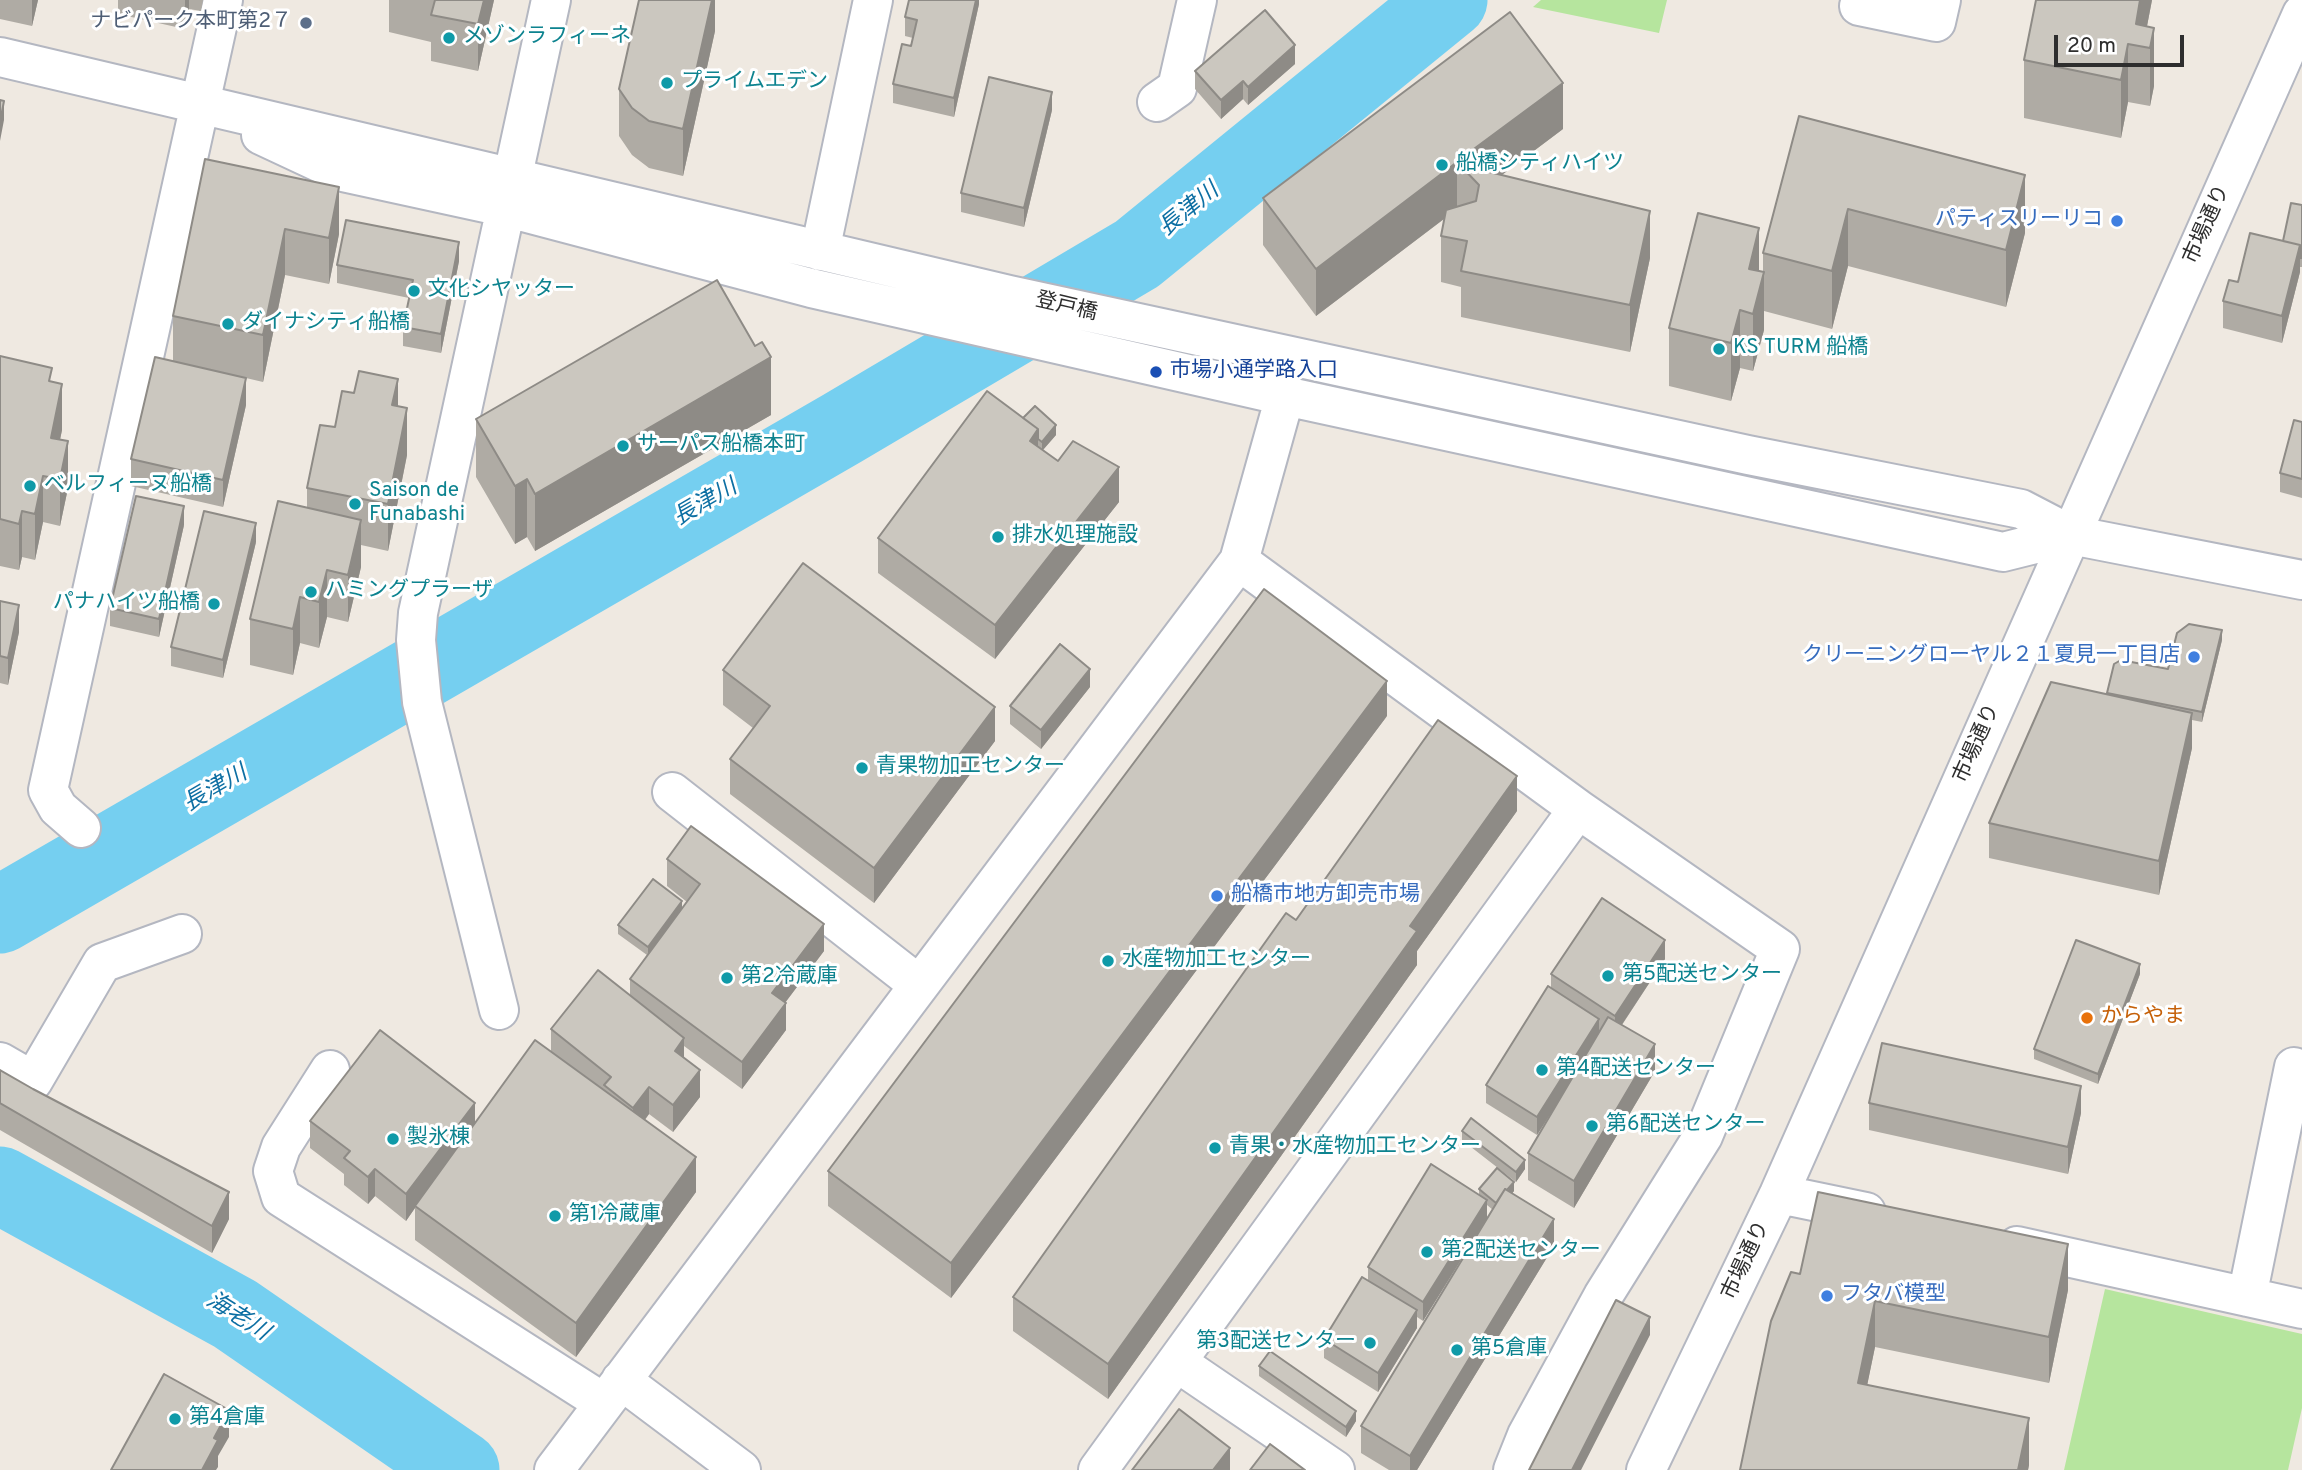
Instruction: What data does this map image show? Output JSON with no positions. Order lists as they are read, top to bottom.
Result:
{
  "streets": {
    "street": ["市場通り", "登戸橋"]
  },
  "crossings": [
    ["市場通り", "登戸橋"]
  ],
  "water": ["長津川", "海老川"],
  "places": [
    "ナビパーク本町第2７",
    "メゾンラフィーネ",
    "プライムエデン",
    "船橋シティハイツ",
    "パティスリーリコ",
    "文化シヤッター",
    "ダイナシティ船橋",
    "KS TURM 船橋",
    "市場小通学路入口",
    "サーパス船橋本町",
    "ベルフィーヌ船橋",
    "Saison de Funabashi",
    "排水処理施設",
    "ハミングプラーザ",
    "パナハイツ船橋",
    "クリーニングローヤル２１夏見一丁目店",
    "青果物加工センター",
    "船橋市地方卸売市場",
    "水産物加工センター",
    "第5配送センター",
    "第2冷蔵庫",
    "からやま",
    "第4配送センター",
    "第6配送センター",
    "製氷棟",
    "青果・水産物加工センター",
    "第1冷蔵庫",
    "第2配送センター",
    "フタバ模型",
    "第3配送センター",
    "第5倉庫",
    "第4倉庫"
  ],
  "scale_bar": "20 m"
}
